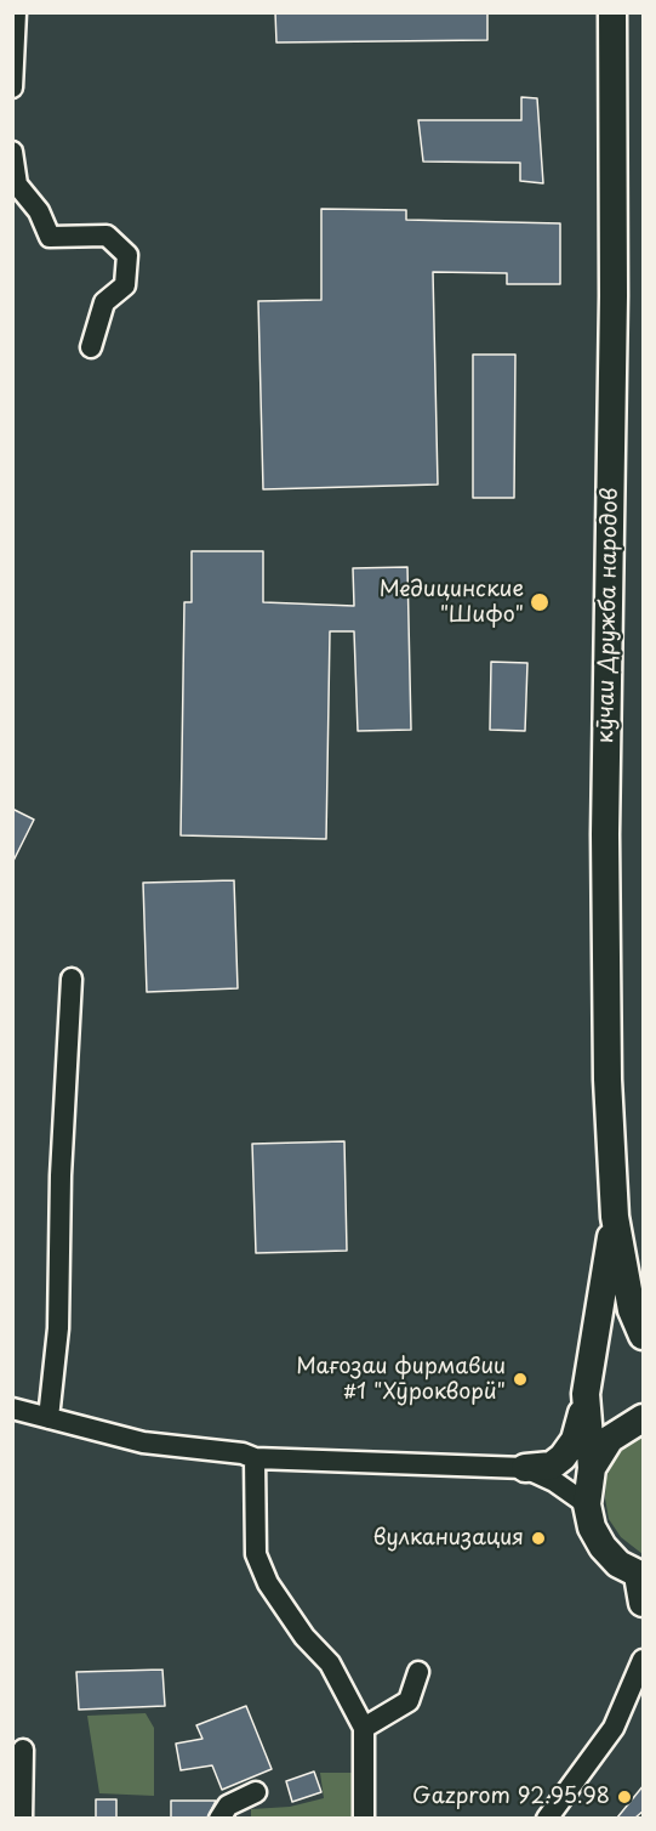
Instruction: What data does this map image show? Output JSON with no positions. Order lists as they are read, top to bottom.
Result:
{
  "streets": {
    "main road": ["кӯчаи Дружба народов"]
  },
  "places": [
    "Медицинские \"Шифо\"",
    "Мағозаи фирмавии #1 \"Хӯрокворӣ\"",
    "вулканизация",
    "Gazprom 92.95.98"
  ]
}
